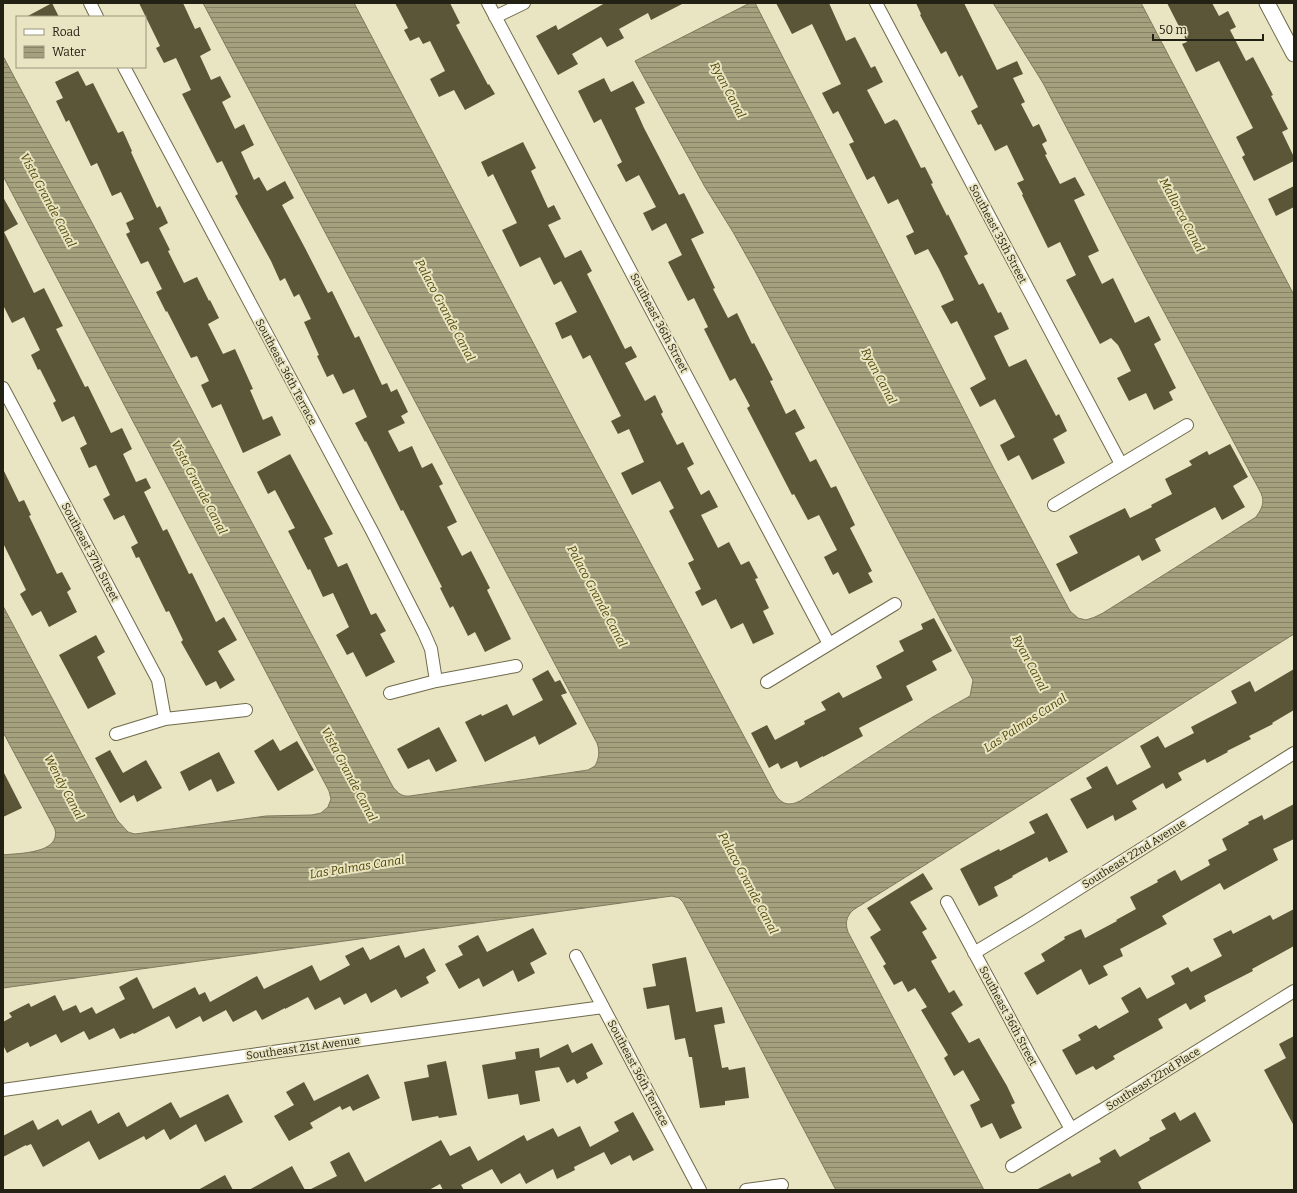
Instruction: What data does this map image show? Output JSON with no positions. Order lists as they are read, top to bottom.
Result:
{
  "streets": {
    "street": [
      "Southeast 35th Street",
      "Southeast 36th Street",
      "Southeast 36th Terrace",
      "Southeast 37th Street",
      "Southeast 22nd Avenue",
      "Southeast 21st Avenue",
      "Southeast 22nd Place"
    ]
  },
  "crossings": [
    ["Southeast 36th Street", "Southeast 22nd Avenue"],
    ["Southeast 36th Street", "Southeast 22nd Place"],
    ["Southeast 36th Terrace", "Southeast 21st Avenue"]
  ],
  "water": [
    "Ryan Canal",
    "Vista Grande Canal",
    "Mallorca Canal",
    "Palaco Grande Canal",
    "Las Palmas Canal",
    "Wendy Canal"
  ],
  "legend": ["Road", "Water"],
  "scale_bar": "50 m"
}
